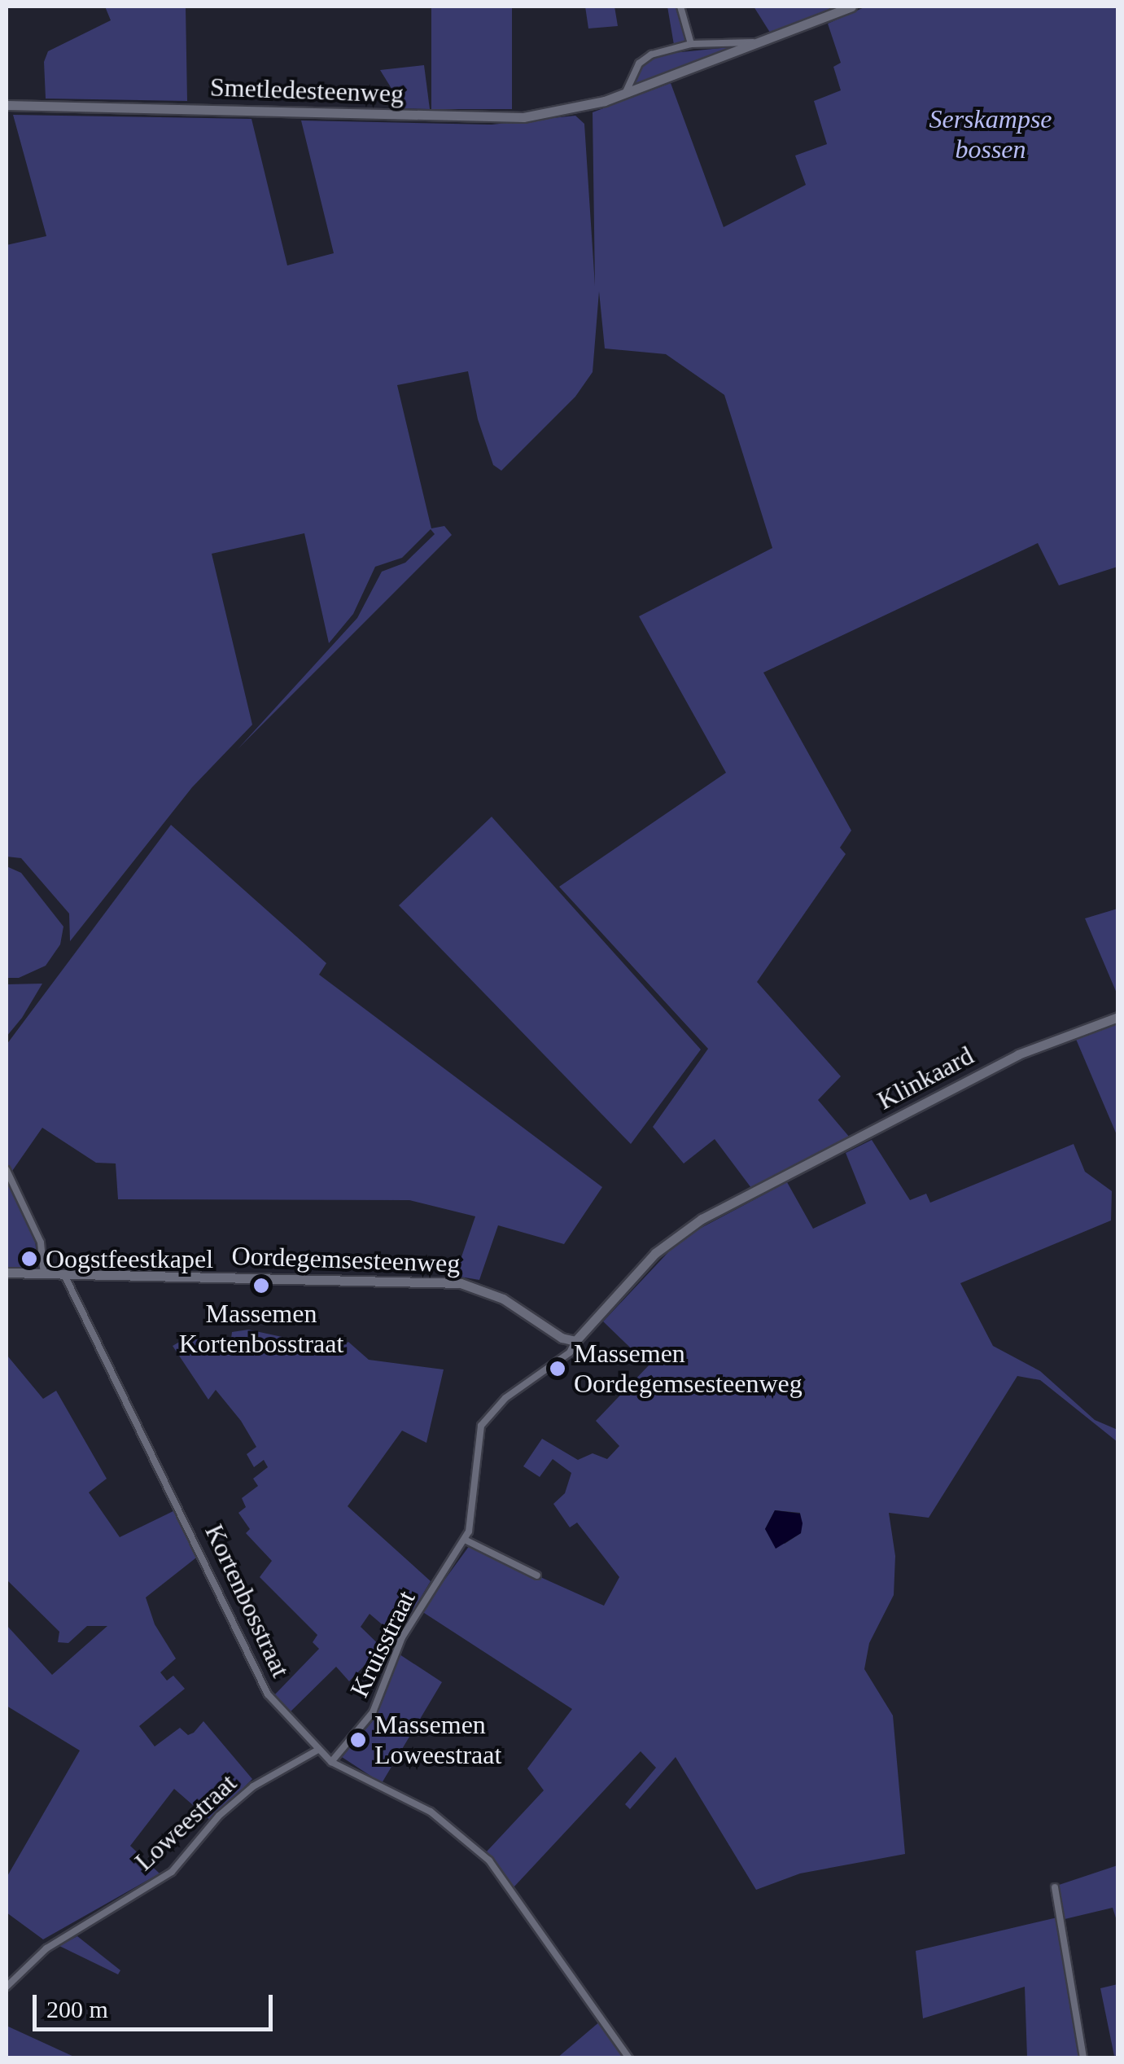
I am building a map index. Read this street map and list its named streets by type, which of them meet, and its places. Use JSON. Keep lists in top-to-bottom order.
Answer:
{
  "streets": {
    "street": [
      "Smetledesteenweg",
      "Klinkaard",
      "Oordegemsesteenweg",
      "Kortenbosstraat",
      "Kruisstraat",
      "Loweestraat"
    ]
  },
  "crossings": [
    ["Klinkaard", "Oordegemsesteenweg"],
    ["Klinkaard", "Kruisstraat"],
    ["Oordegemsesteenweg", "Kortenbosstraat"],
    ["Oordegemsesteenweg", "Kruisstraat"],
    ["Kortenbosstraat", "Kruisstraat"],
    ["Kortenbosstraat", "Loweestraat"]
  ],
  "parks": ["Serskampse bossen"],
  "places": [
    "Oogstfeestkapel",
    "Massemen Kortenbosstraat",
    "Massemen Oordegemsesteenweg",
    "Massemen Loweestraat"
  ],
  "scale_bar": "200 m"
}
